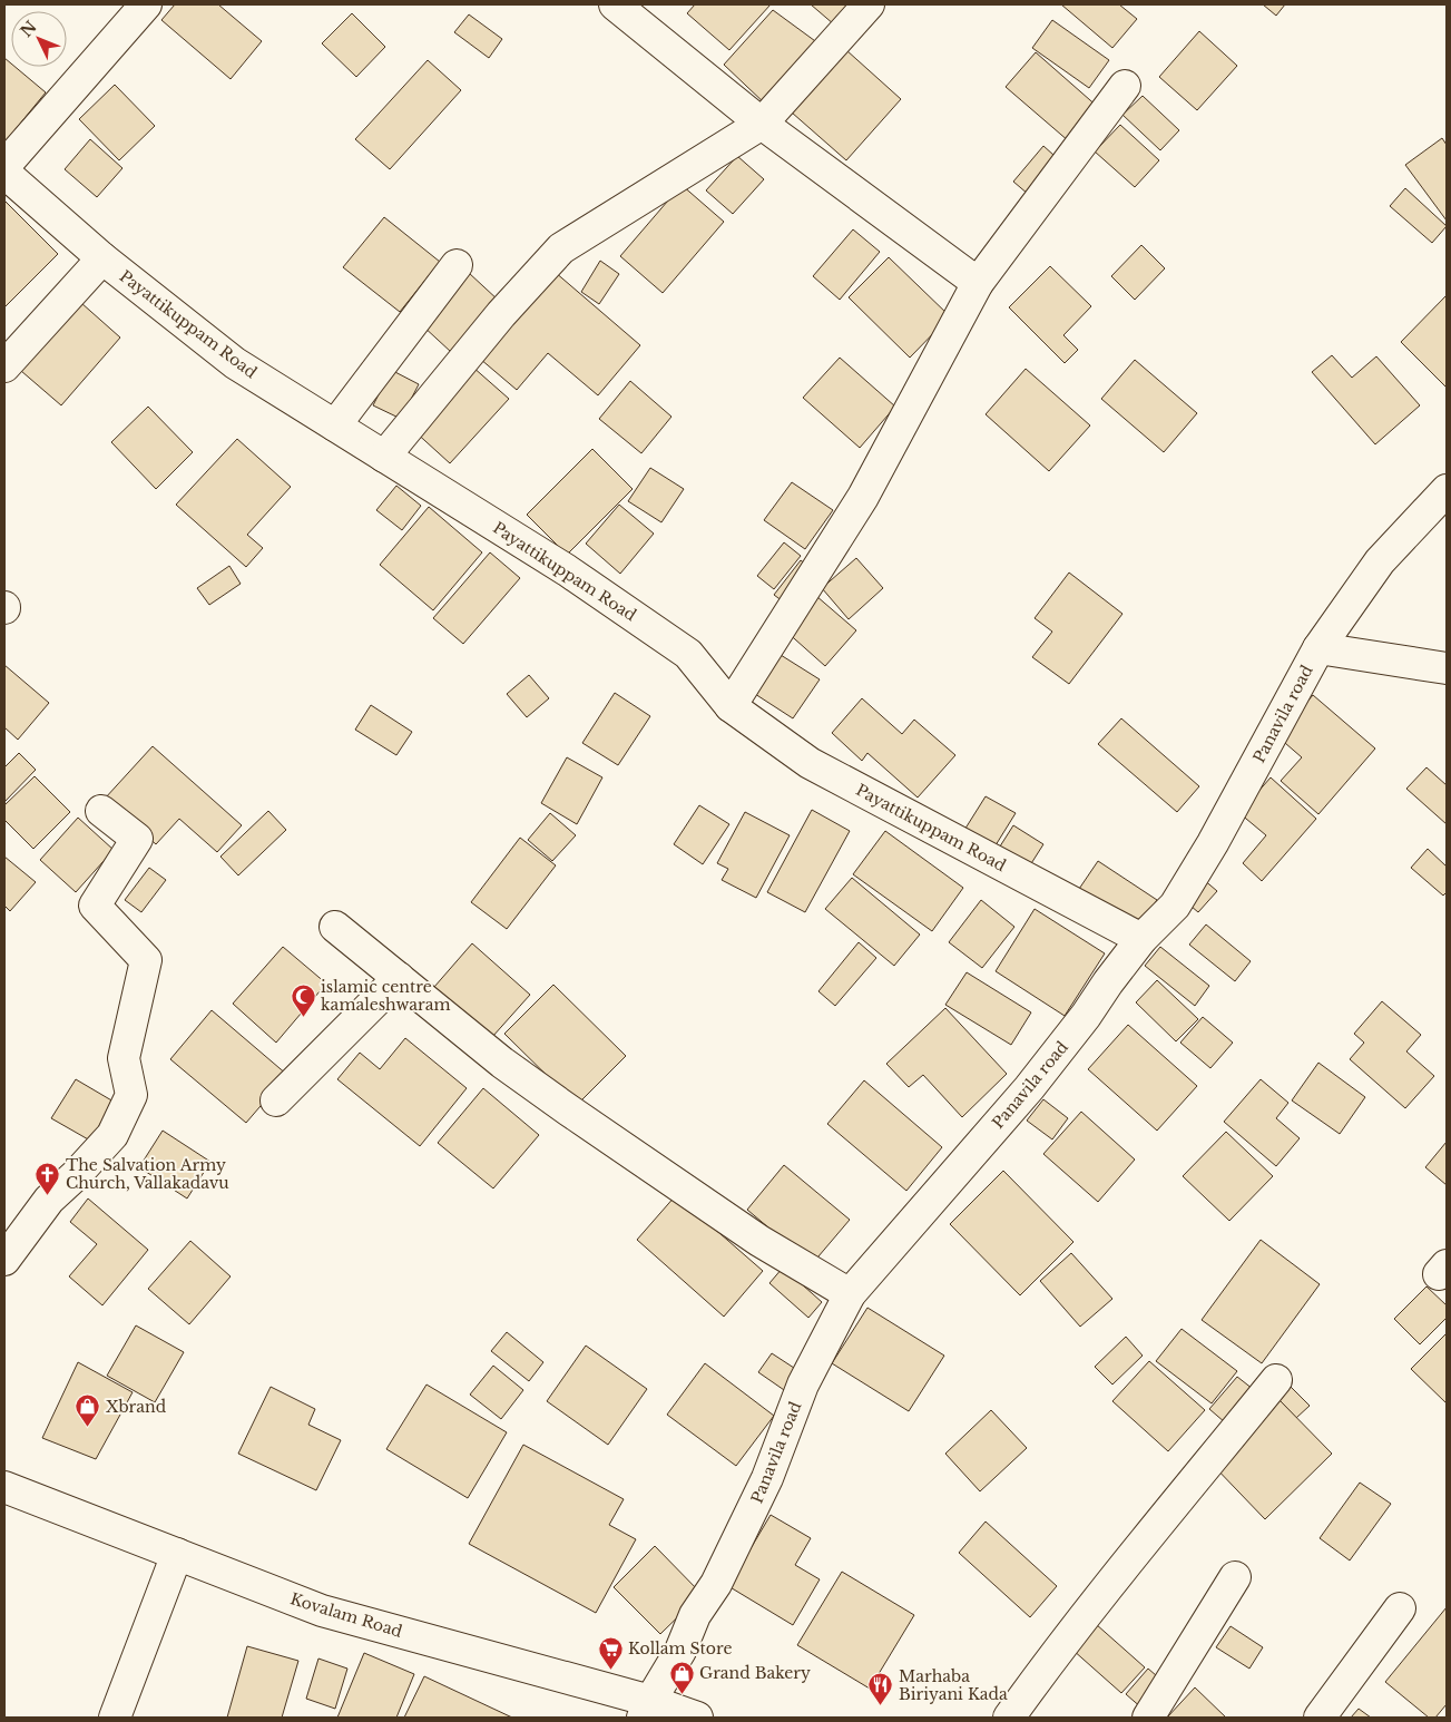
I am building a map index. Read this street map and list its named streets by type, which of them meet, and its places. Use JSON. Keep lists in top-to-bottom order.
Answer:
{
  "streets": {
    "street": ["Payattikuppam Road", "Panavila road", "Kovalam Road"]
  },
  "crossings": [
    ["Payattikuppam Road", "Panavila road"],
    ["Panavila road", "Kovalam Road"]
  ],
  "places": {
    "mosque": ["islamic centre kamaleshwaram"],
    "church": ["The Salvation Army Church, Vallakadavu"],
    "shop": ["Xbrand", "Grand Bakery"],
    "supermarket": ["Kollam Store"],
    "restaurant": ["Marhaba Biriyani Kada"]
  },
  "north": "top left"
}
